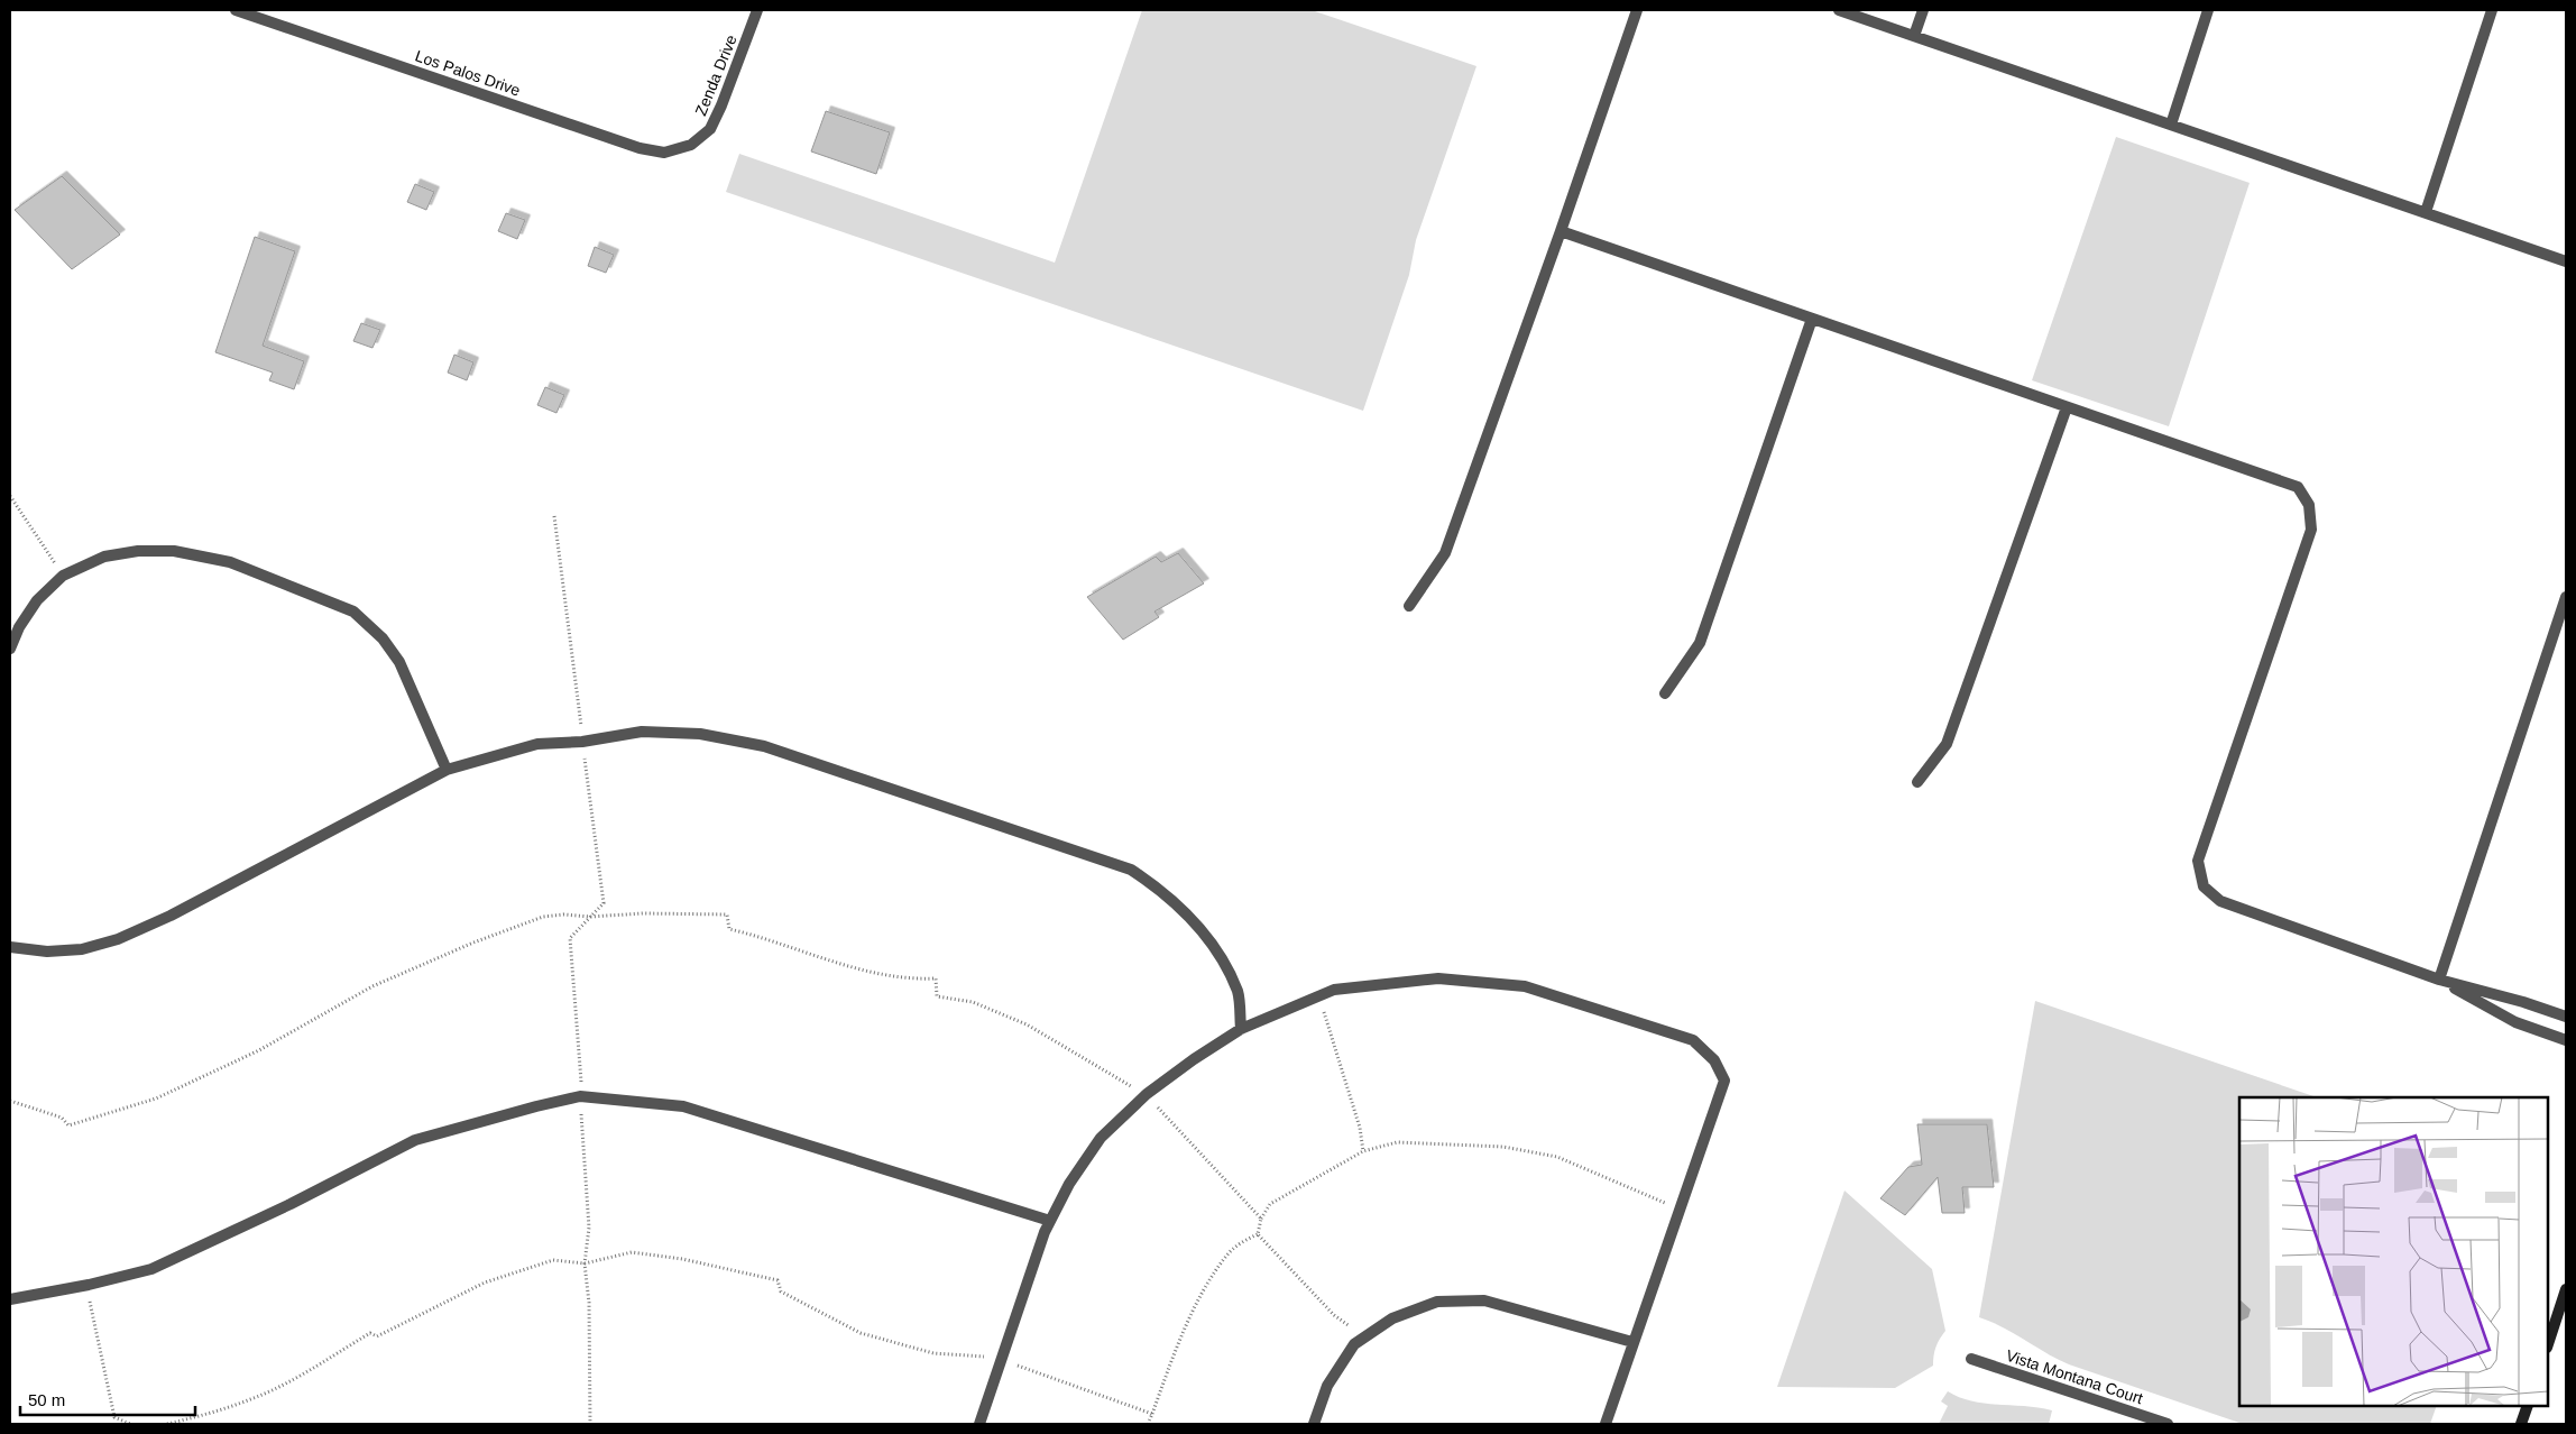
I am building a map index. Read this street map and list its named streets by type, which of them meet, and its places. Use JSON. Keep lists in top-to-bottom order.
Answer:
{
  "streets": {
    "street": ["Los Palos Drive", "Zenda Drive", "Vista Montana Court"]
  },
  "crossings": [
    ["Los Palos Drive", "Zenda Drive"]
  ],
  "scale_bar": "50 m"
}
